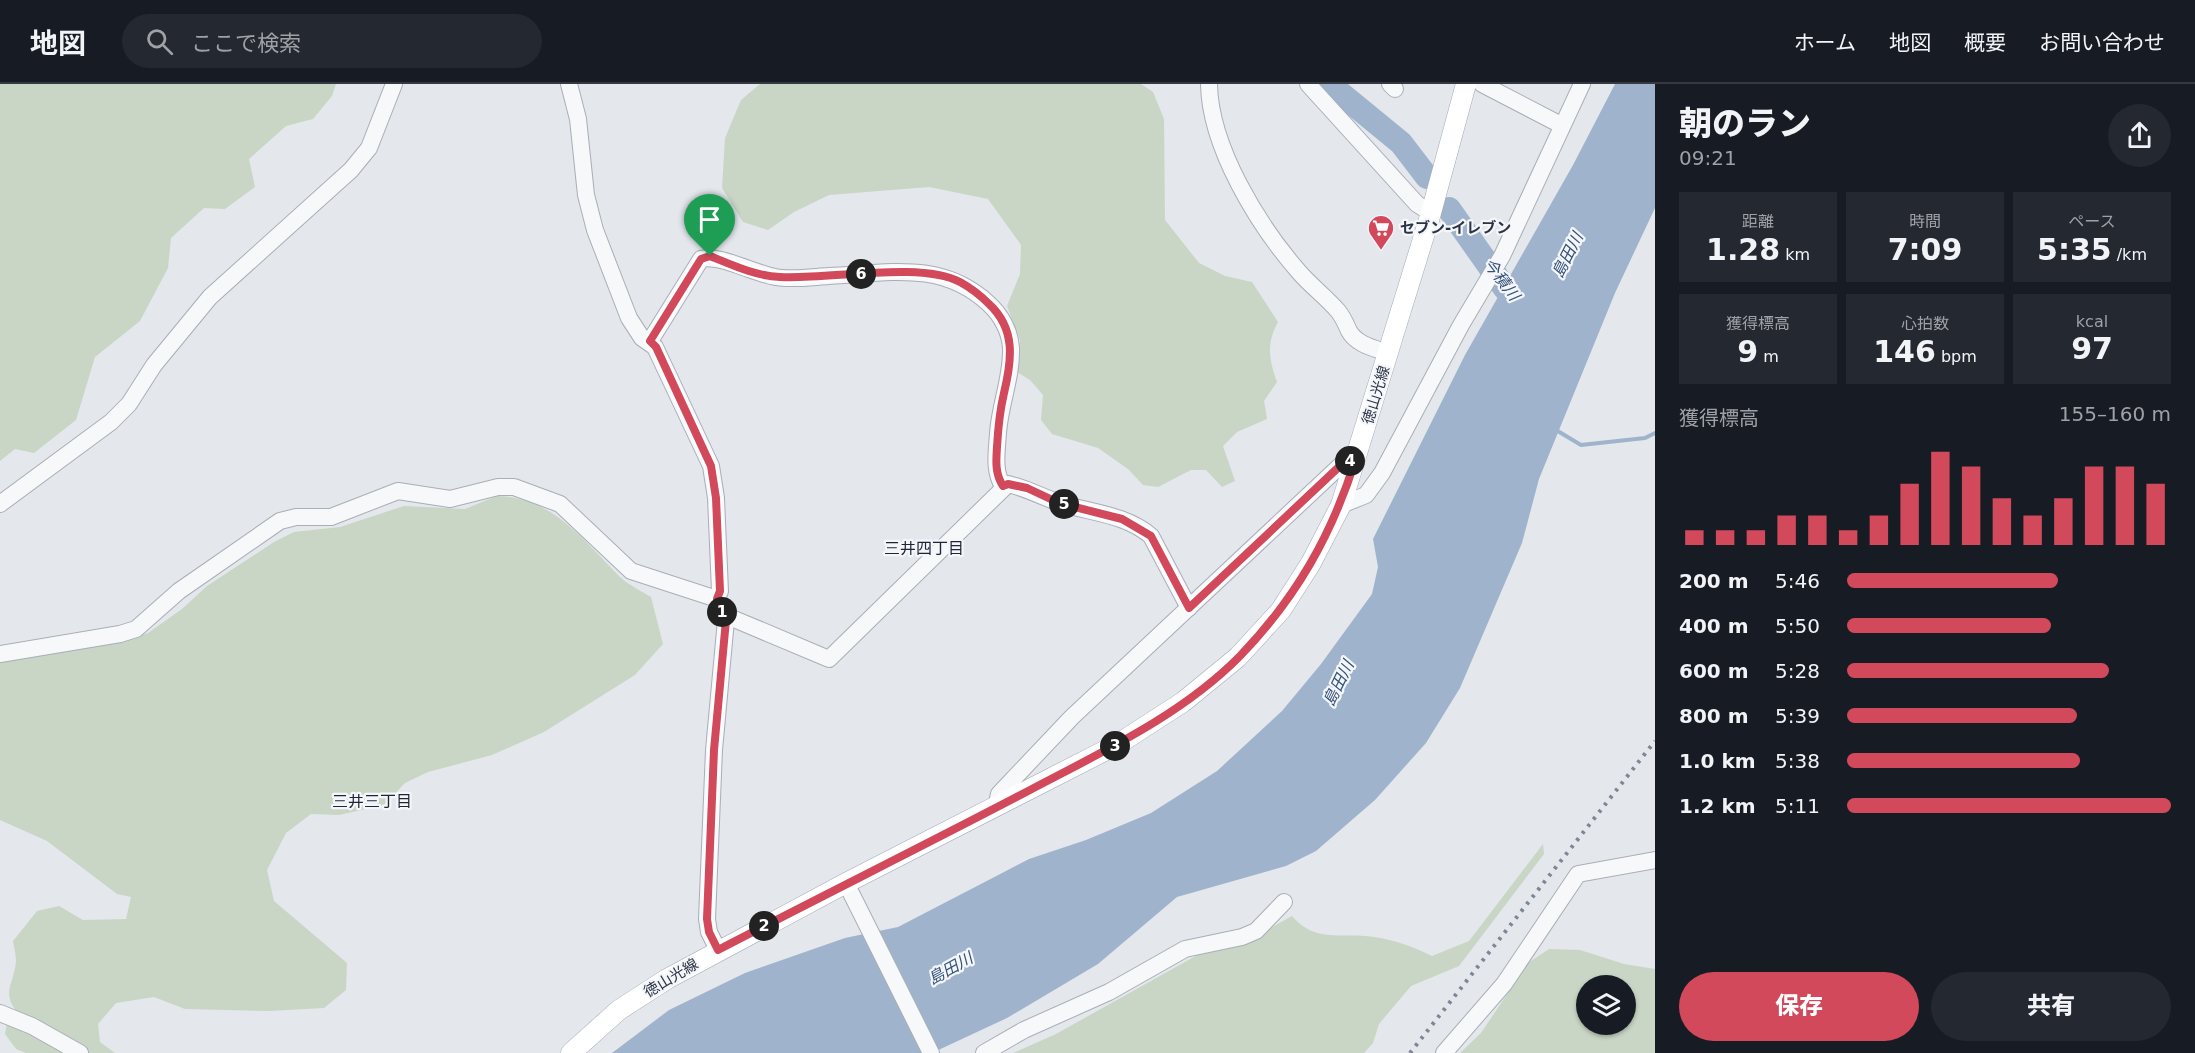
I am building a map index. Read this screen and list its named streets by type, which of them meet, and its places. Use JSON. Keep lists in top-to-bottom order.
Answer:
{
  "streets": {
    "main road": ["徳山光線"]
  },
  "districts": ["三井四丁目", "三井三丁目"],
  "water": ["島田川", "今積川"],
  "places": {
    "supermarket": ["セブン-イレブン"]
  },
  "page": {
    "header": "地図",
    "search": "ここで検索",
    "nav": [
      "ホーム",
      "地図",
      "概要",
      "お問い合わせ"
    ],
    "heading": ["朝のラン", "09:21"],
    "stats": [
      ["距離", "1.28 km"],
      ["時間", "7:09"],
      ["ペース", "5:35 /km"],
      ["獲得標高", "9 m"],
      ["心拍数", "146 bpm"],
      ["kcal", "97"]
    ],
    "pins": [
      "6",
      "4",
      "5",
      "1",
      "3",
      "2"
    ],
    "chart": ["獲得標高", "155–160 m"],
    "list": [
      {
        "name": "200 m",
        "note": "5:46"
      },
      {
        "name": "400 m",
        "note": "5:50"
      },
      {
        "name": "600 m",
        "note": "5:28"
      },
      {
        "name": "800 m",
        "note": "5:39"
      },
      {
        "name": "1.0 km",
        "note": "5:38"
      },
      {
        "name": "1.2 km",
        "note": "5:11"
      }
    ],
    "buttons": ["保存", "共有"]
  }
}
